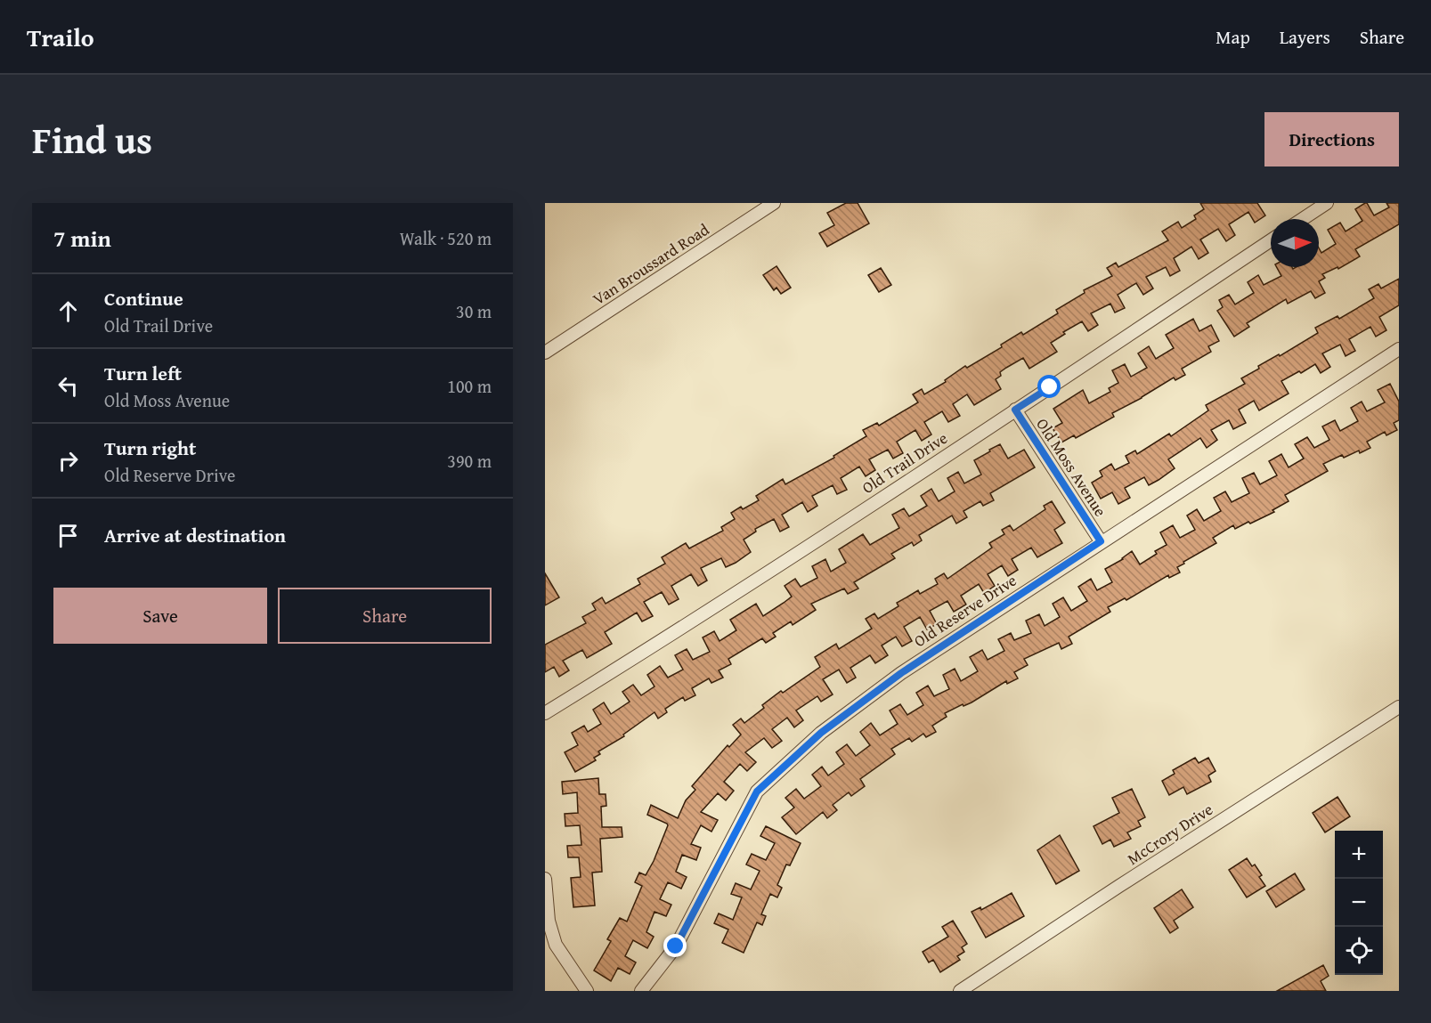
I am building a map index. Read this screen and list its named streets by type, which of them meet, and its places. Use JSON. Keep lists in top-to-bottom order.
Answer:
{
  "streets": {
    "street": [
      "Van Broussard Road",
      "Old Trail Drive",
      "Old Moss Avenue",
      "Old Reserve Drive",
      "McCrory Drive"
    ]
  },
  "crossings": [
    ["Old Trail Drive", "Old Moss Avenue"],
    ["Old Moss Avenue", "Old Reserve Drive"]
  ],
  "north": "right",
  "page": {
    "header": "Trailo",
    "nav": ["Map", "Layers", "Share"],
    "title": "Find us",
    "buttons": [
      "Directions",
      ["Save", "Share"]
    ],
    "heading": ["7 min", "Walk · 520 m"],
    "list": [
      ["Continue", "Old Trail Drive", "30 m"],
      ["Turn left", "Old Moss Avenue", "100 m"],
      ["Turn right", "Old Reserve Drive", "390 m"],
      "Arrive at destination"
    ],
    "map_buttons": ["+", "−"]
  }
}
